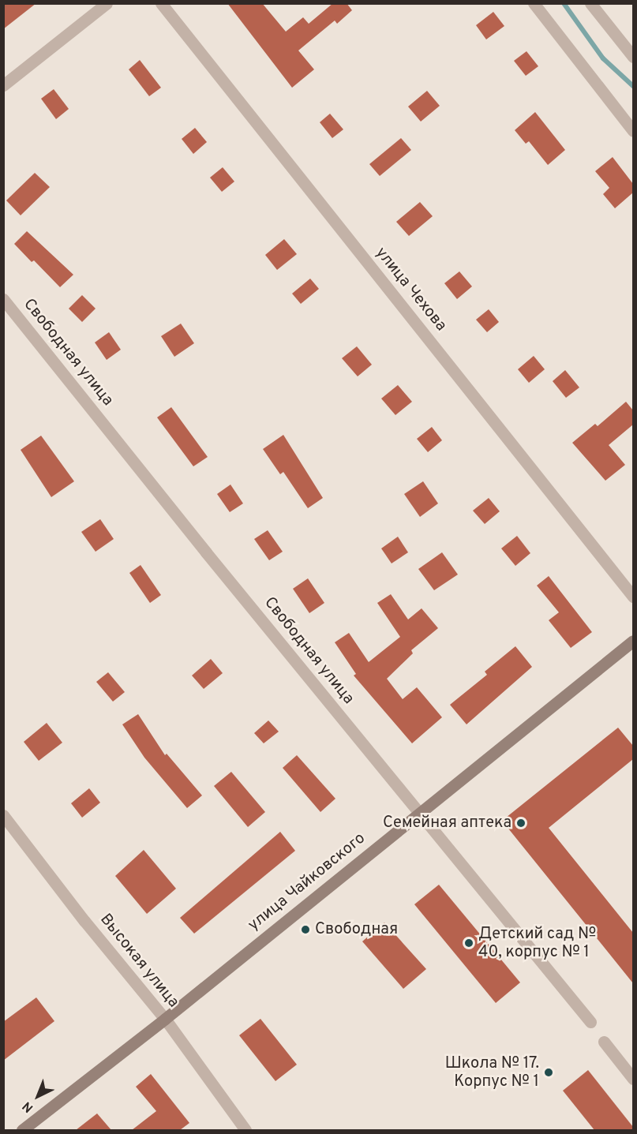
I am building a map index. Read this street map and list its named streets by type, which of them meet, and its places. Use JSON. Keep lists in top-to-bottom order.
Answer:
{
  "streets": {
    "main road": ["улица Чайковского"],
    "street": ["улица Чехова", "Свободная улица", "Высокая улица"]
  },
  "crossings": [
    ["Свободная улица", "улица Чайковского"],
    ["улица Чайковского", "Высокая улица"]
  ],
  "places": [
    "Семейная аптека",
    "Свободная",
    "Детский сад № 40, корпус № 1",
    "Школа № 17. Корпус № 1"
  ],
  "north": "bottom left"
}
